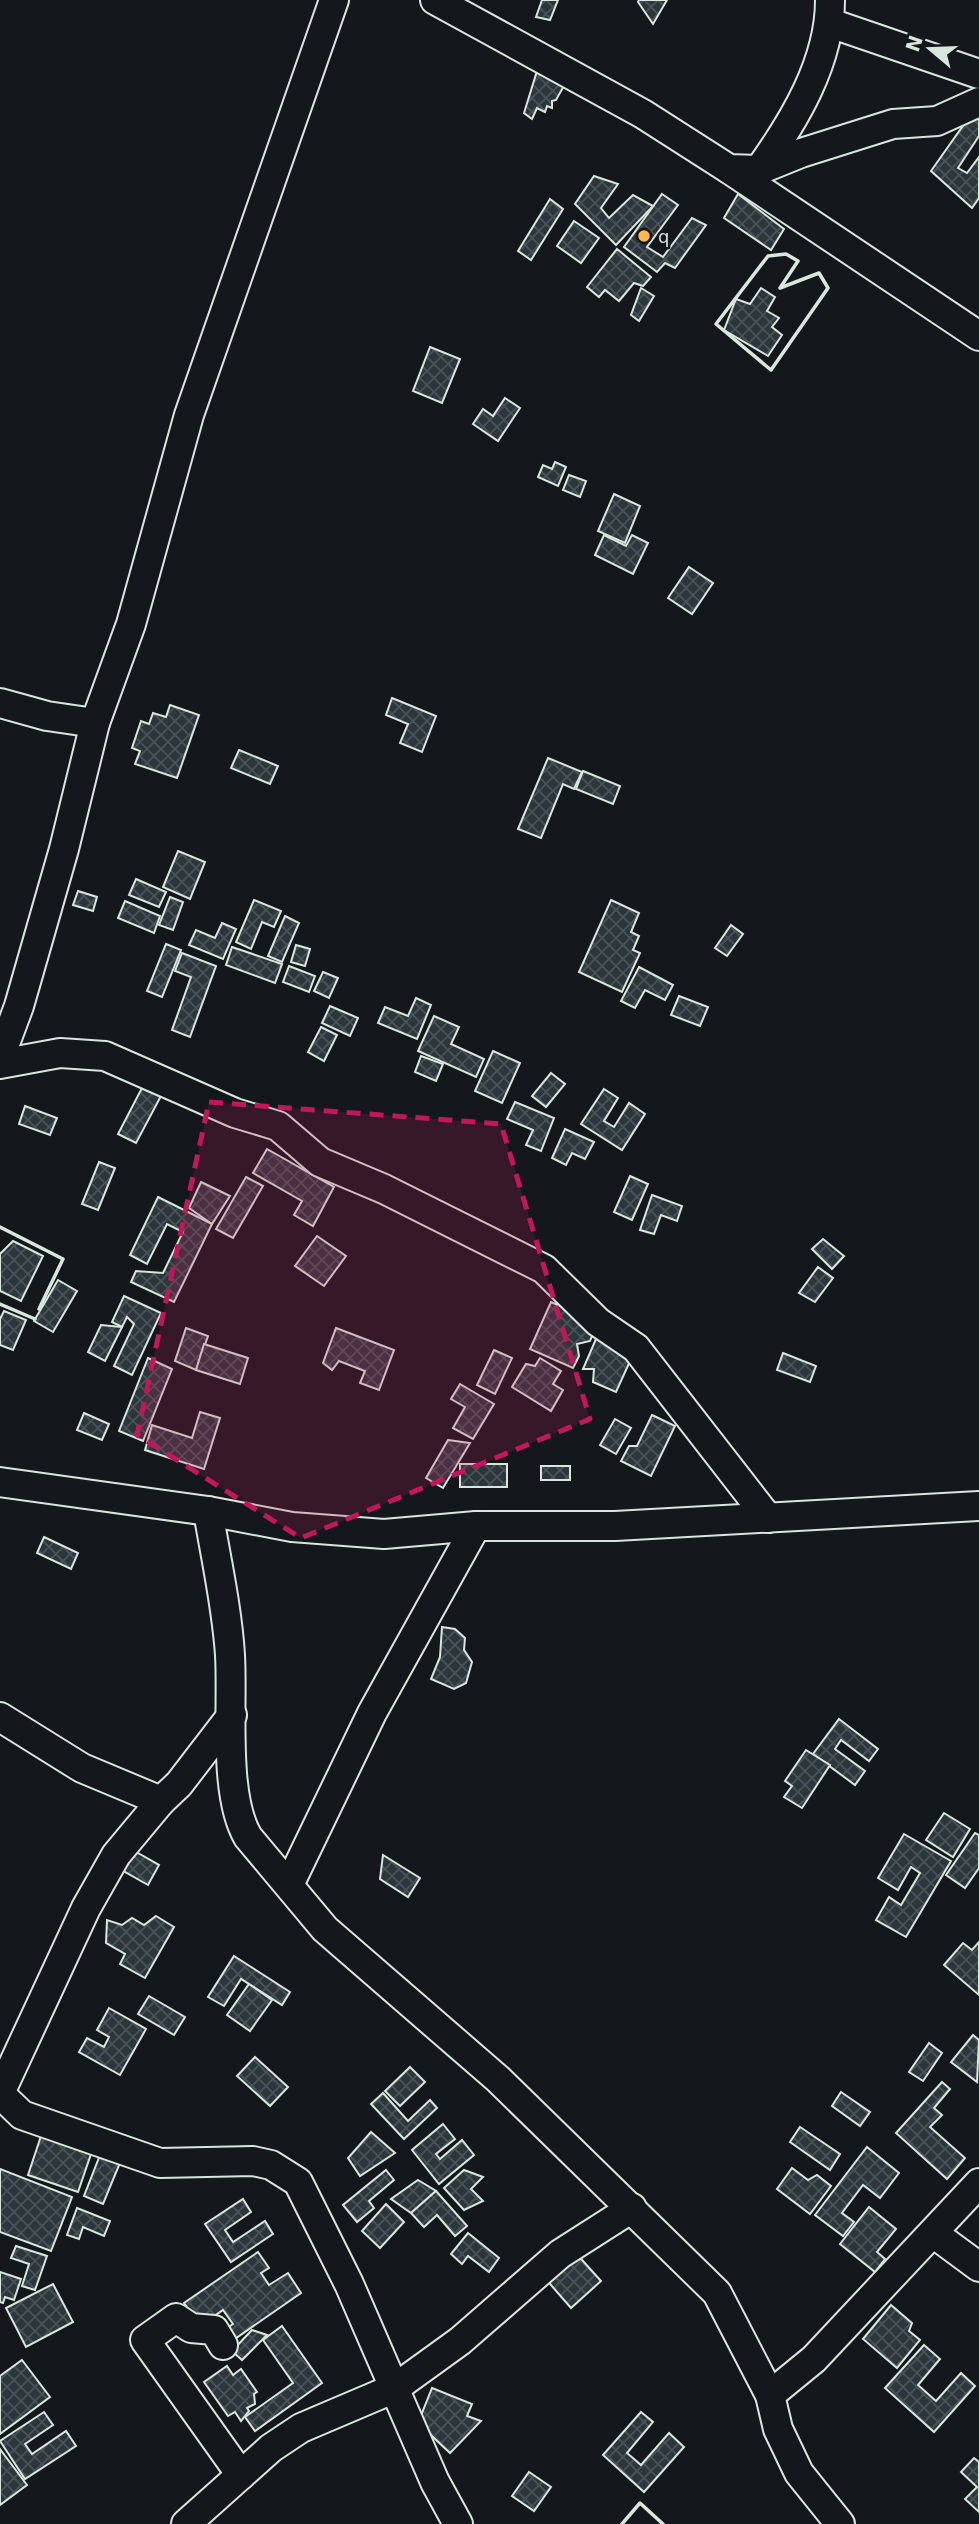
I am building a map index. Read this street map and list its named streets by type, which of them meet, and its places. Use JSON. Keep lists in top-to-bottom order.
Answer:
{
  "places": ["q"],
  "north": "left"
}
